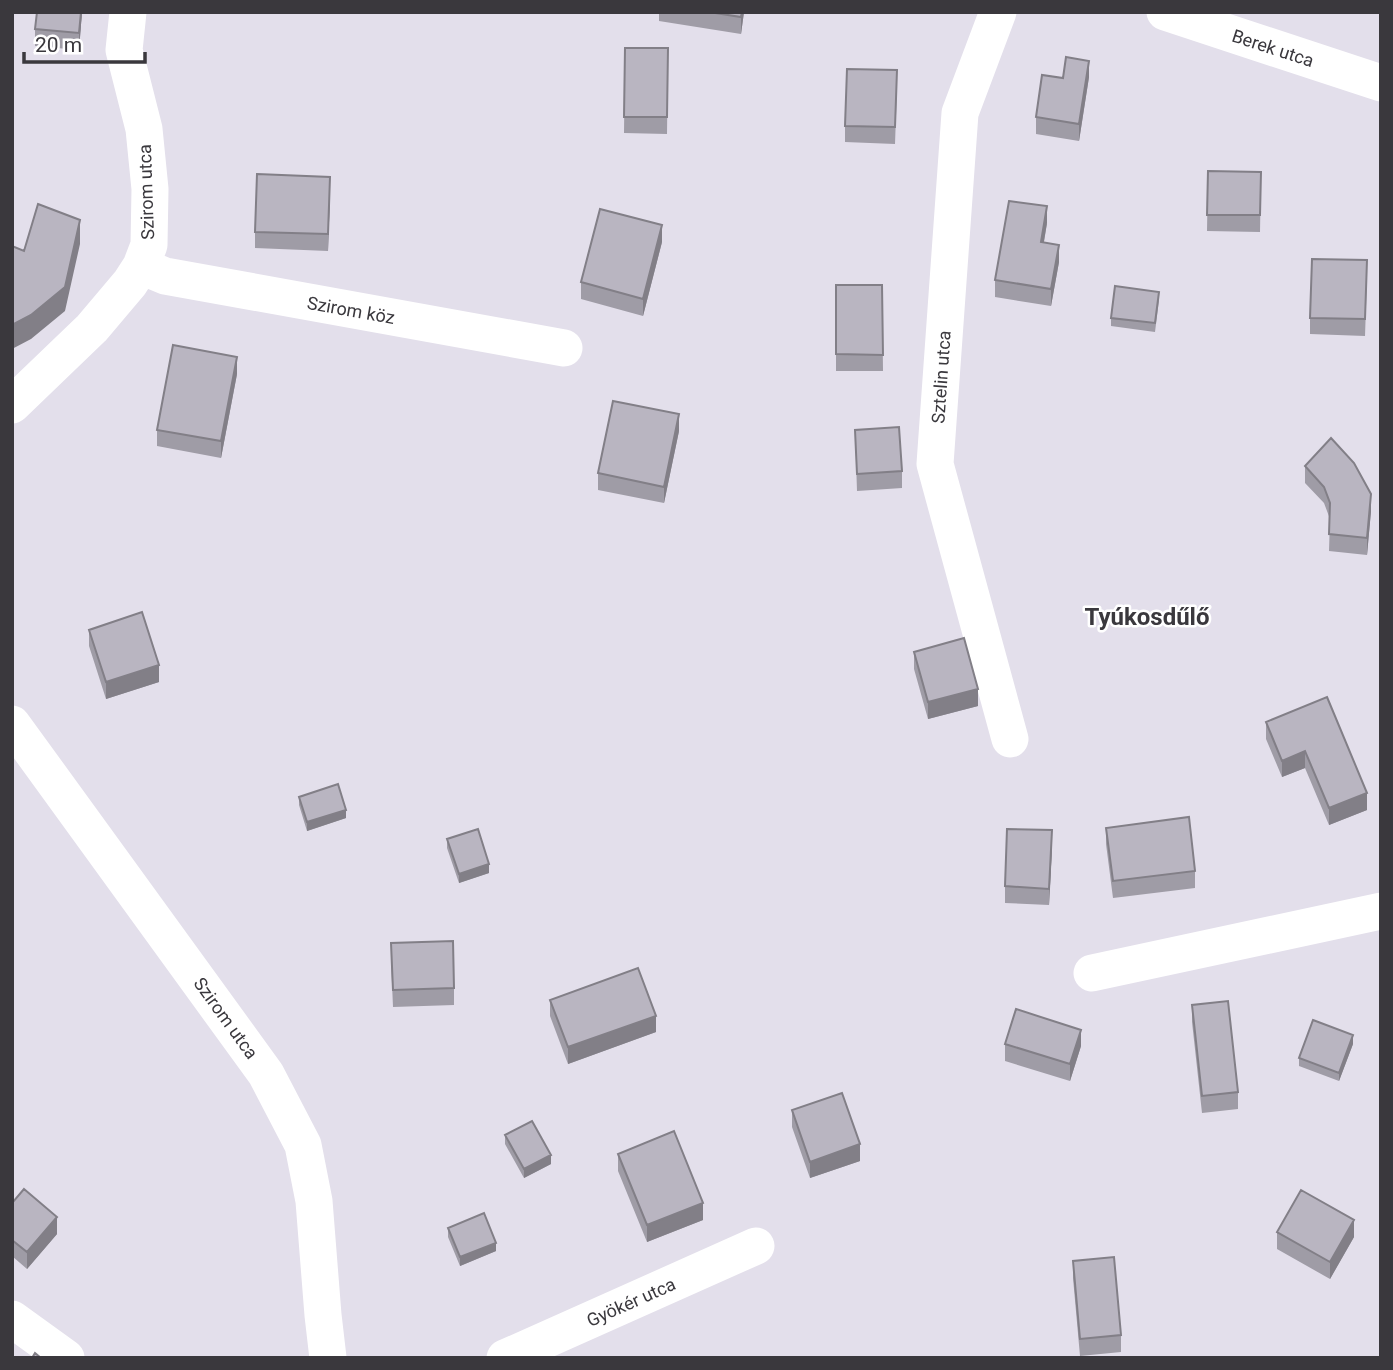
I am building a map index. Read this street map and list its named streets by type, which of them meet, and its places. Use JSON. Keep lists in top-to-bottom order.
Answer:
{
  "streets": {
    "street": [
      "Berek utca",
      "Szirom utca",
      "Szirom köz",
      "Sztelin utca",
      "Gyökér utca"
    ]
  },
  "crossings": [
    ["Szirom utca", "Szirom köz"]
  ],
  "districts": ["Tyúkosdűlő"],
  "scale_bar": "20 m"
}
